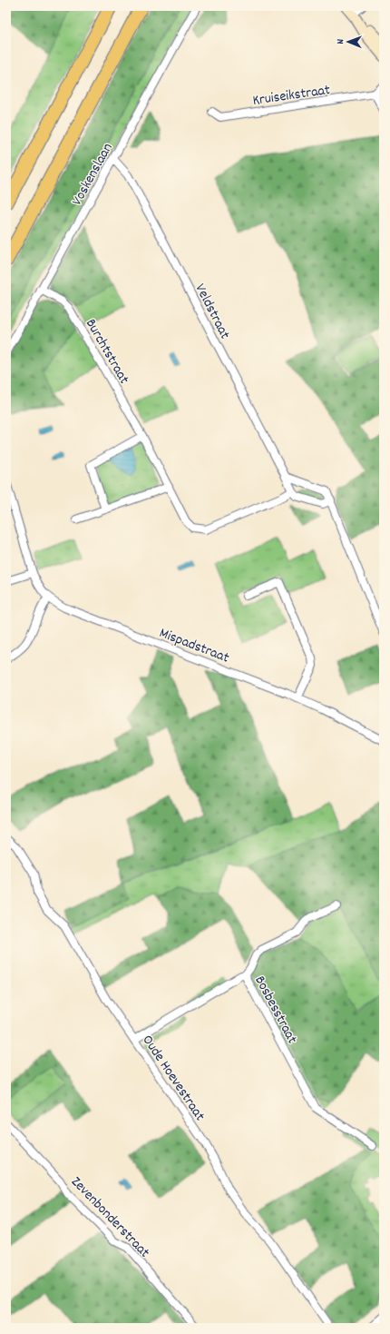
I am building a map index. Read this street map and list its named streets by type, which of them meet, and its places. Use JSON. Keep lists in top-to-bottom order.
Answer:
{
  "streets": {
    "street": [
      "Kruiseikstraat",
      "Voskenslaan",
      "Veldstraat",
      "Burchtstraat",
      "Mispadstraat",
      "Bosbesstraat",
      "Oude Hoevestraat",
      "Zevenbonderstraat"
    ]
  },
  "crossings": [
    ["Voskenslaan", "Veldstraat"],
    ["Voskenslaan", "Burchtstraat"],
    ["Veldstraat", "Burchtstraat"],
    ["Bosbesstraat", "Oude Hoevestraat"]
  ],
  "north": "left"
}
